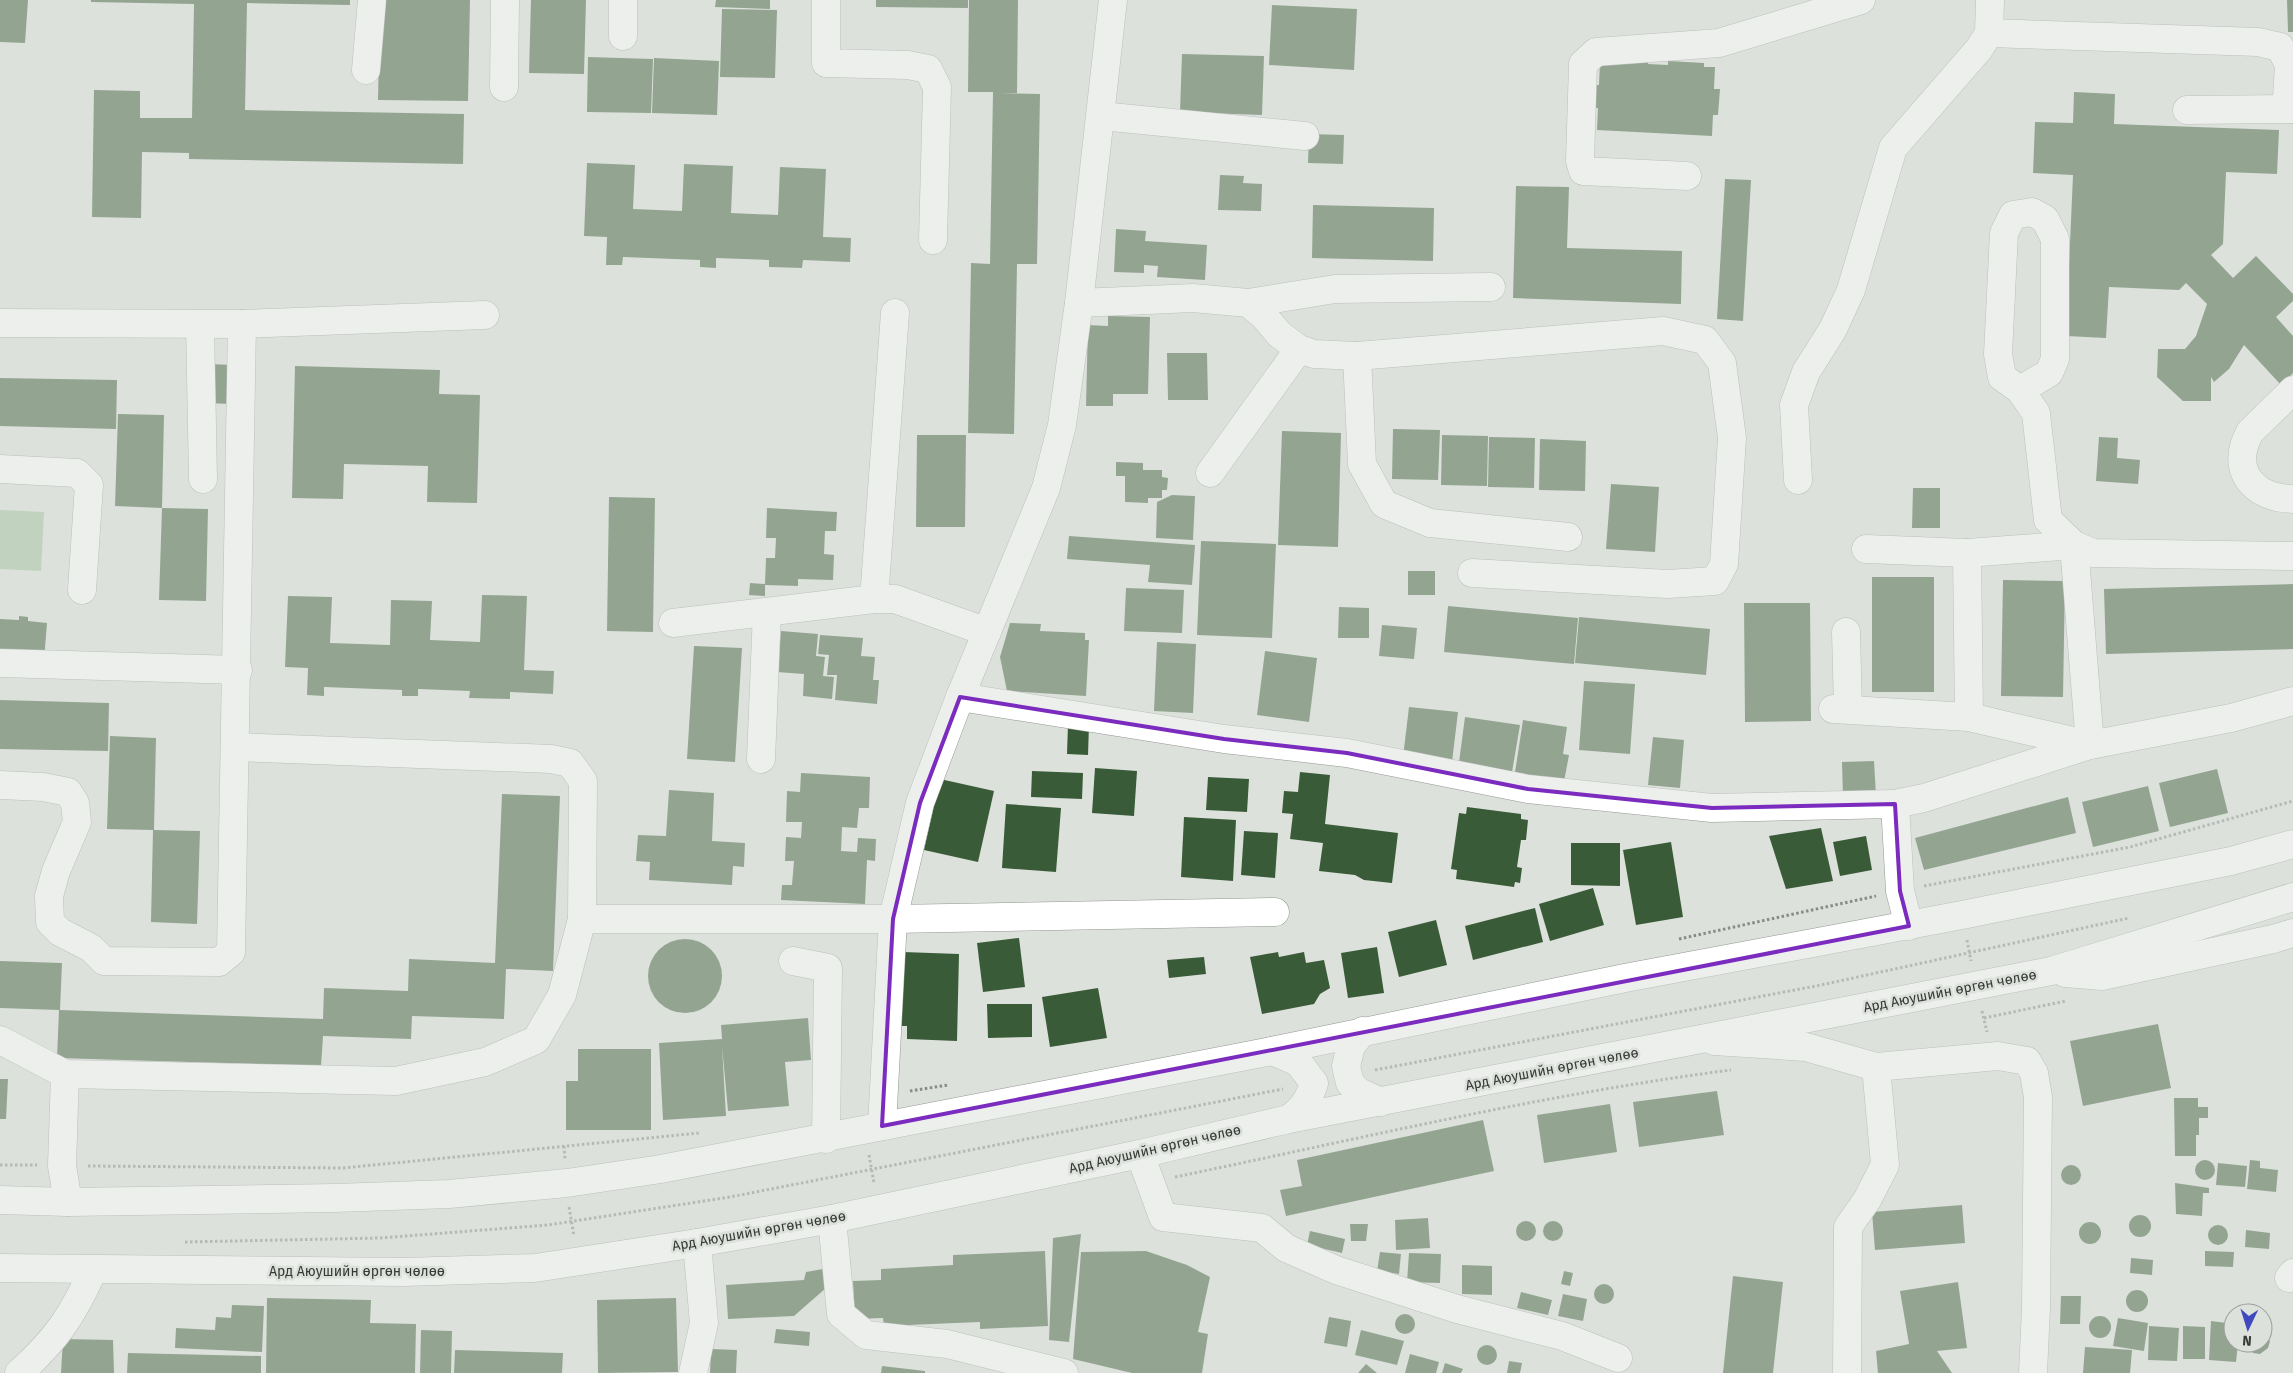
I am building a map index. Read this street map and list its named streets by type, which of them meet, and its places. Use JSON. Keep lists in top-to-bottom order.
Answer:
{
  "streets": {
    "main road": ["Ард Аюушийн өргөн чөлөө"]
  },
  "north": "bottom"
}
